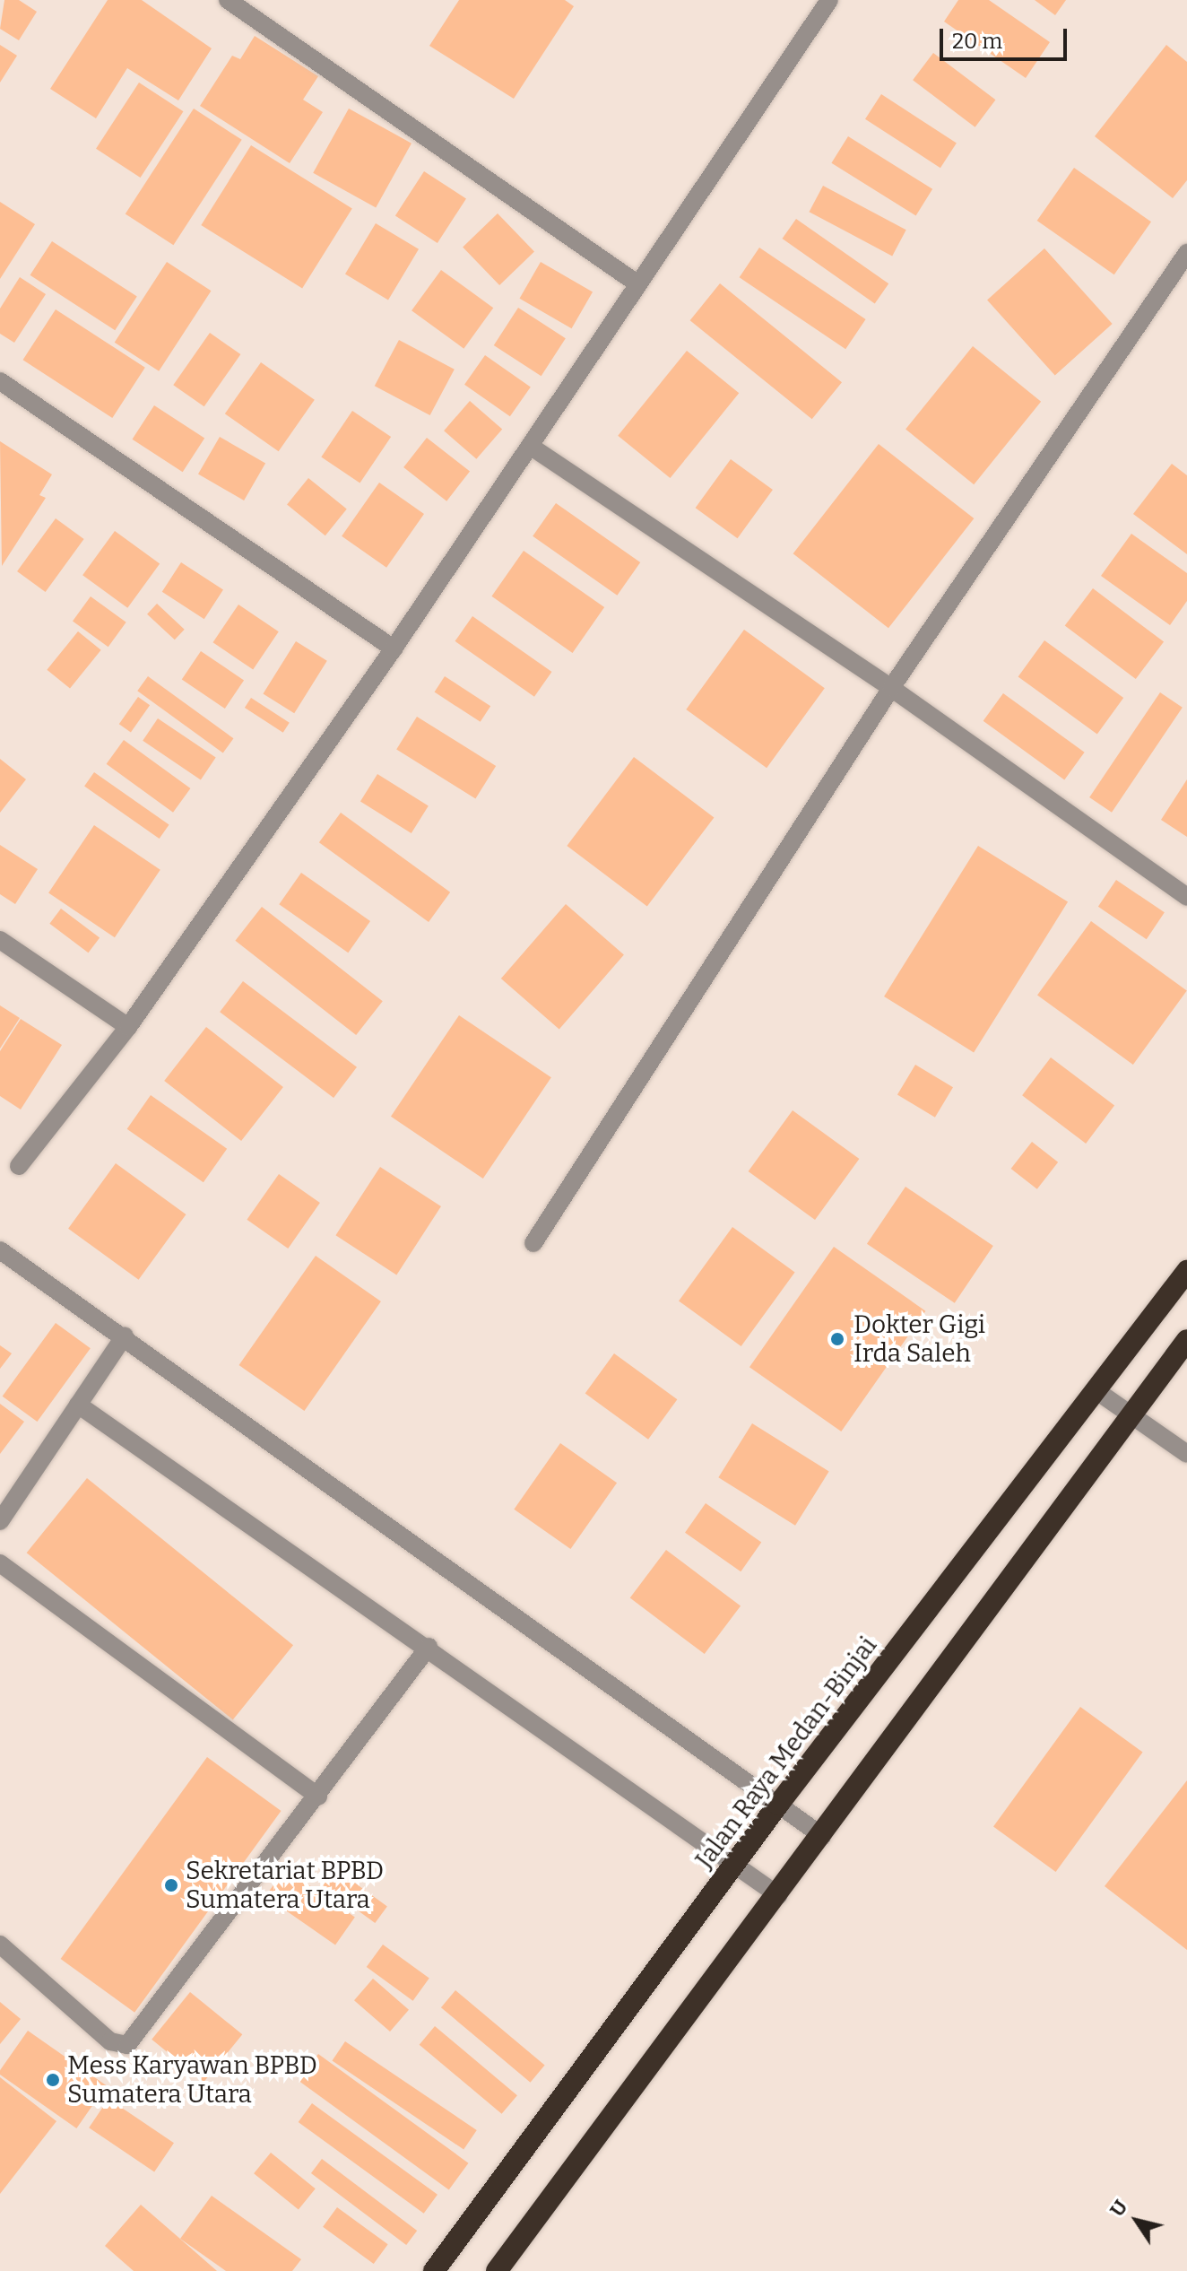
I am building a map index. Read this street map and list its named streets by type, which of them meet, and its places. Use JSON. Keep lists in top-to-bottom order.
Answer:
{
  "streets": {
    "highway": ["Jalan Raya Medan-Binjai"]
  },
  "places": ["Dokter Gigi Irda Saleh", "Sekretariat BPBD Sumatera Utara", "Mess Karyawan BPBD Sumatera Utara"],
  "scale_bar": "20 m",
  "north": "top left"
}
